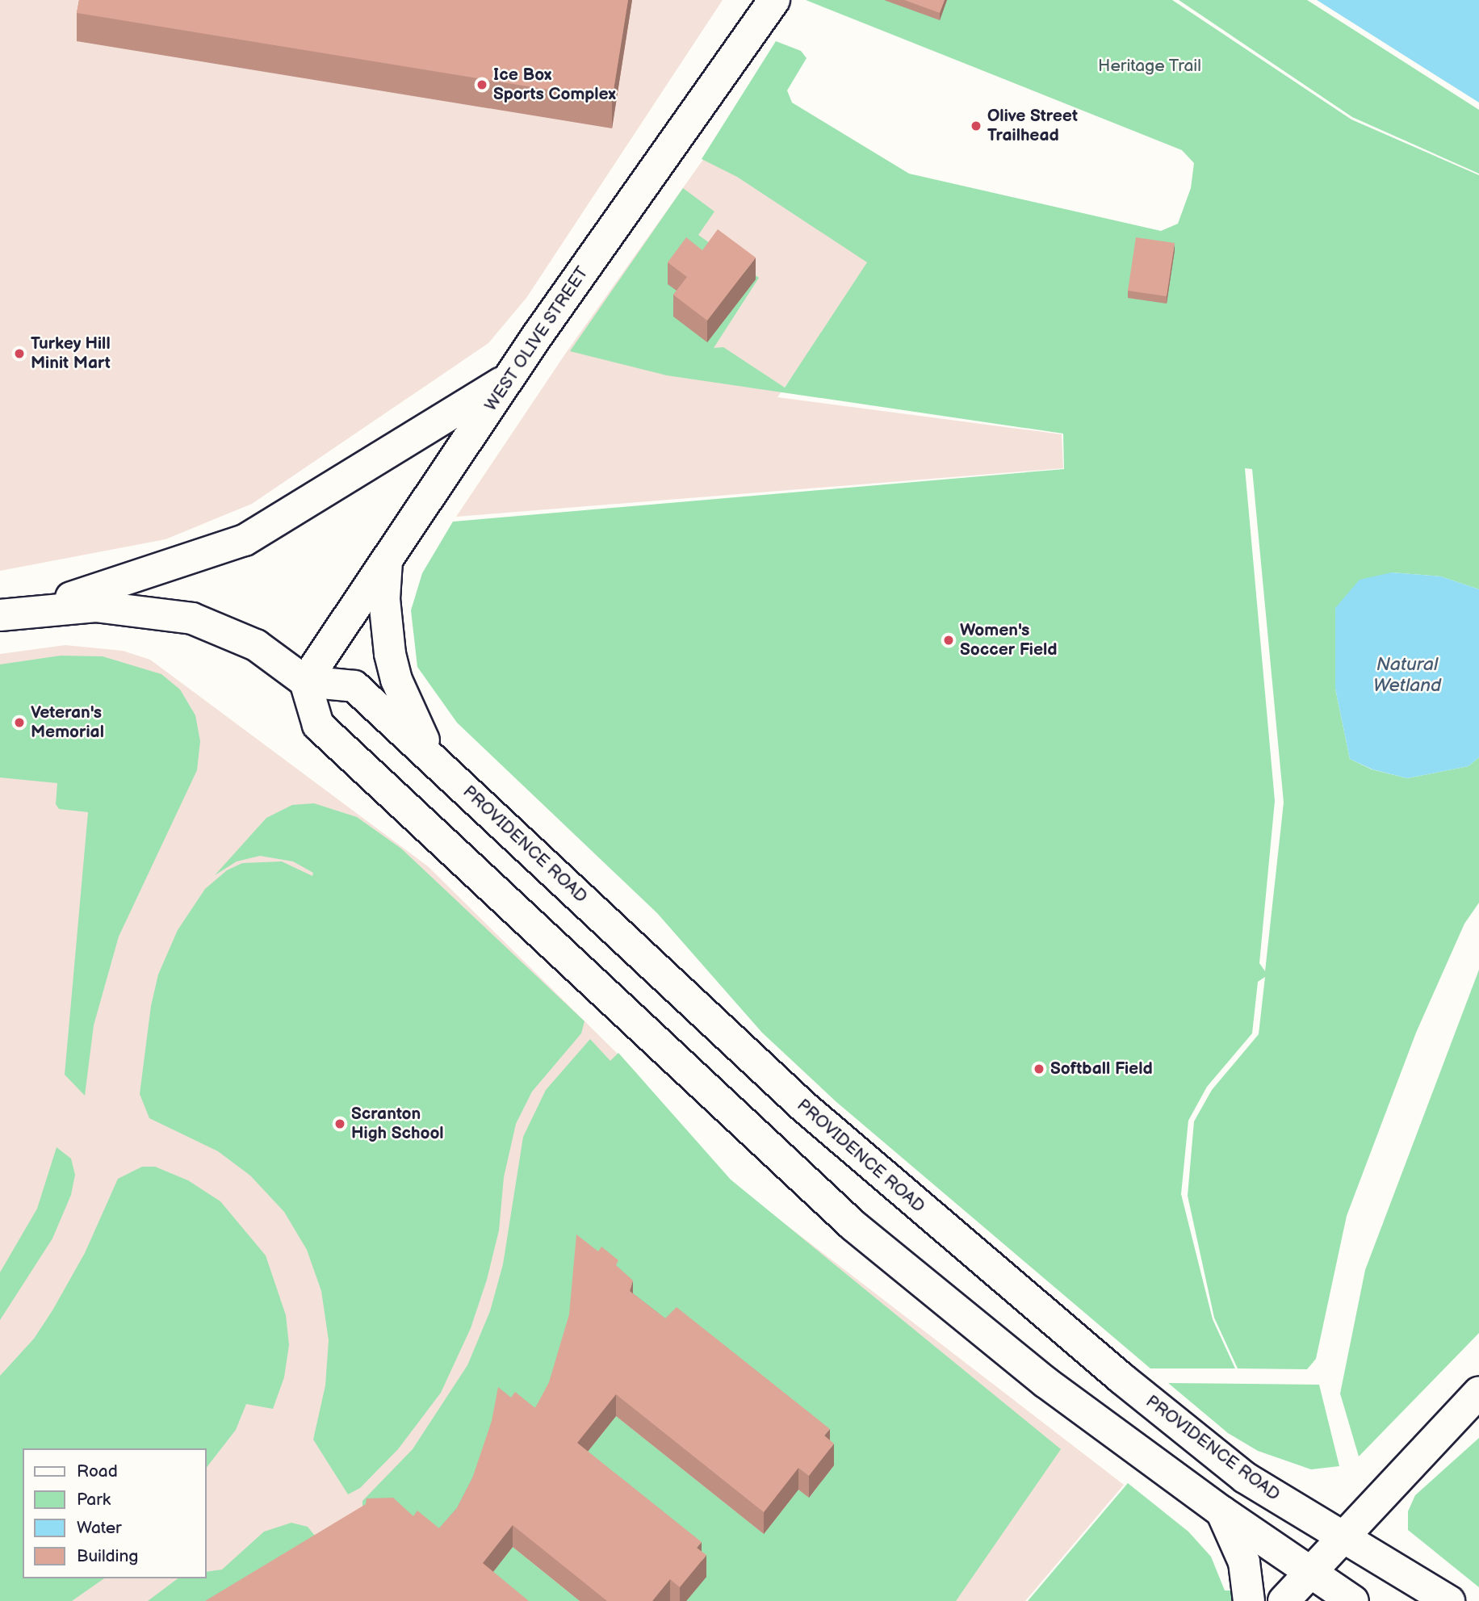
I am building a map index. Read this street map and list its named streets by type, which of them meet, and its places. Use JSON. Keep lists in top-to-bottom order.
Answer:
{
  "streets": {
    "main road": ["WEST OLIVE STREET", "PROVIDENCE ROAD"]
  },
  "crossings": [
    ["WEST OLIVE STREET", "PROVIDENCE ROAD"]
  ],
  "water": ["Natural Wetland"],
  "parks": ["Heritage Trail"],
  "places": [
    "Ice Box Sports Complex",
    "Olive Street Trailhead",
    "Turkey Hill Minit Mart",
    "Women's Soccer Field",
    "Veteran's Memorial",
    "Softball Field",
    "Scranton High School"
  ],
  "legend": [
    "Road",
    "Park",
    "Water",
    "Building"
  ]
}
